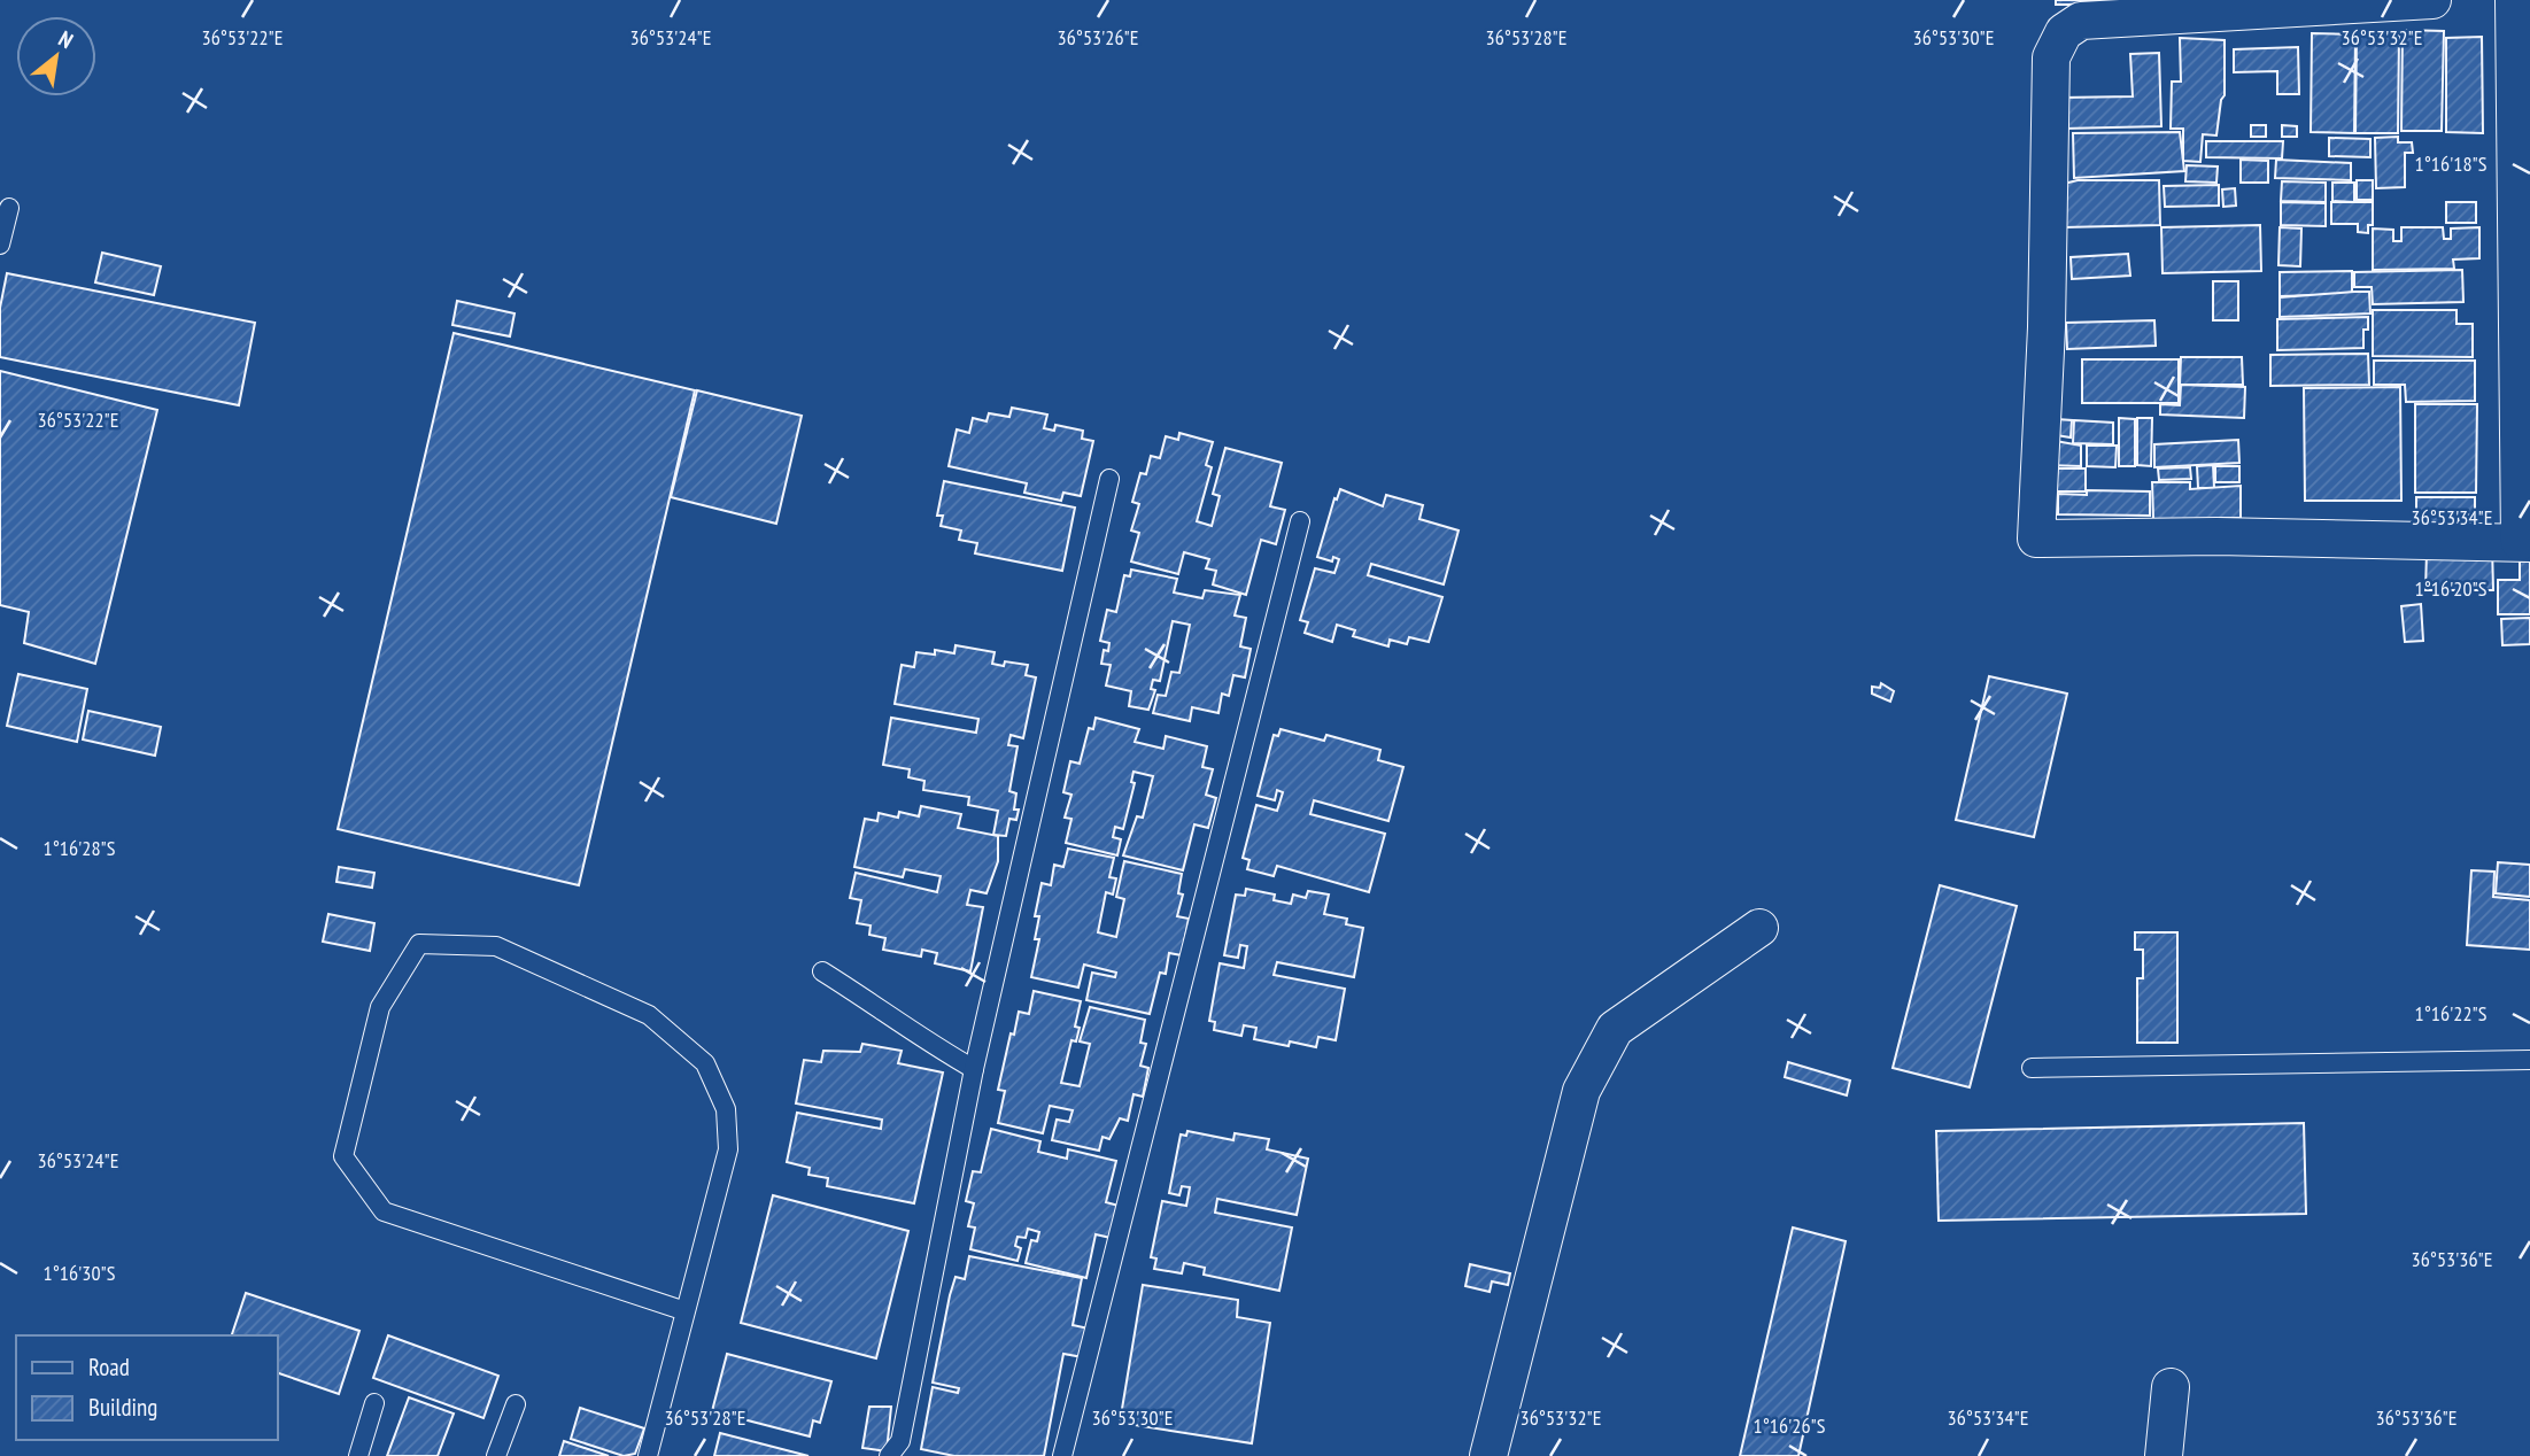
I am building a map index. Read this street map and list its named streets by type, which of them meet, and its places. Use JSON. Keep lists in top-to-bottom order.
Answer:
{
  "legend": ["Road", "Building"],
  "north": "top right",
  "coordinates": [
    "36°53'22\"E",
    "36°53'24\"E",
    "36°53'30\"E",
    "36°53'32\"E",
    "36°53'26\"E",
    "36°53'28\"E",
    "1°16'18\"S",
    "36°53'34\"E",
    "1°16'20\"S",
    "1°16'28\"S",
    "1°16'22\"S",
    "36°53'36\"E",
    "1°16'30\"S",
    "1°16'26\"S"
  ]
}
